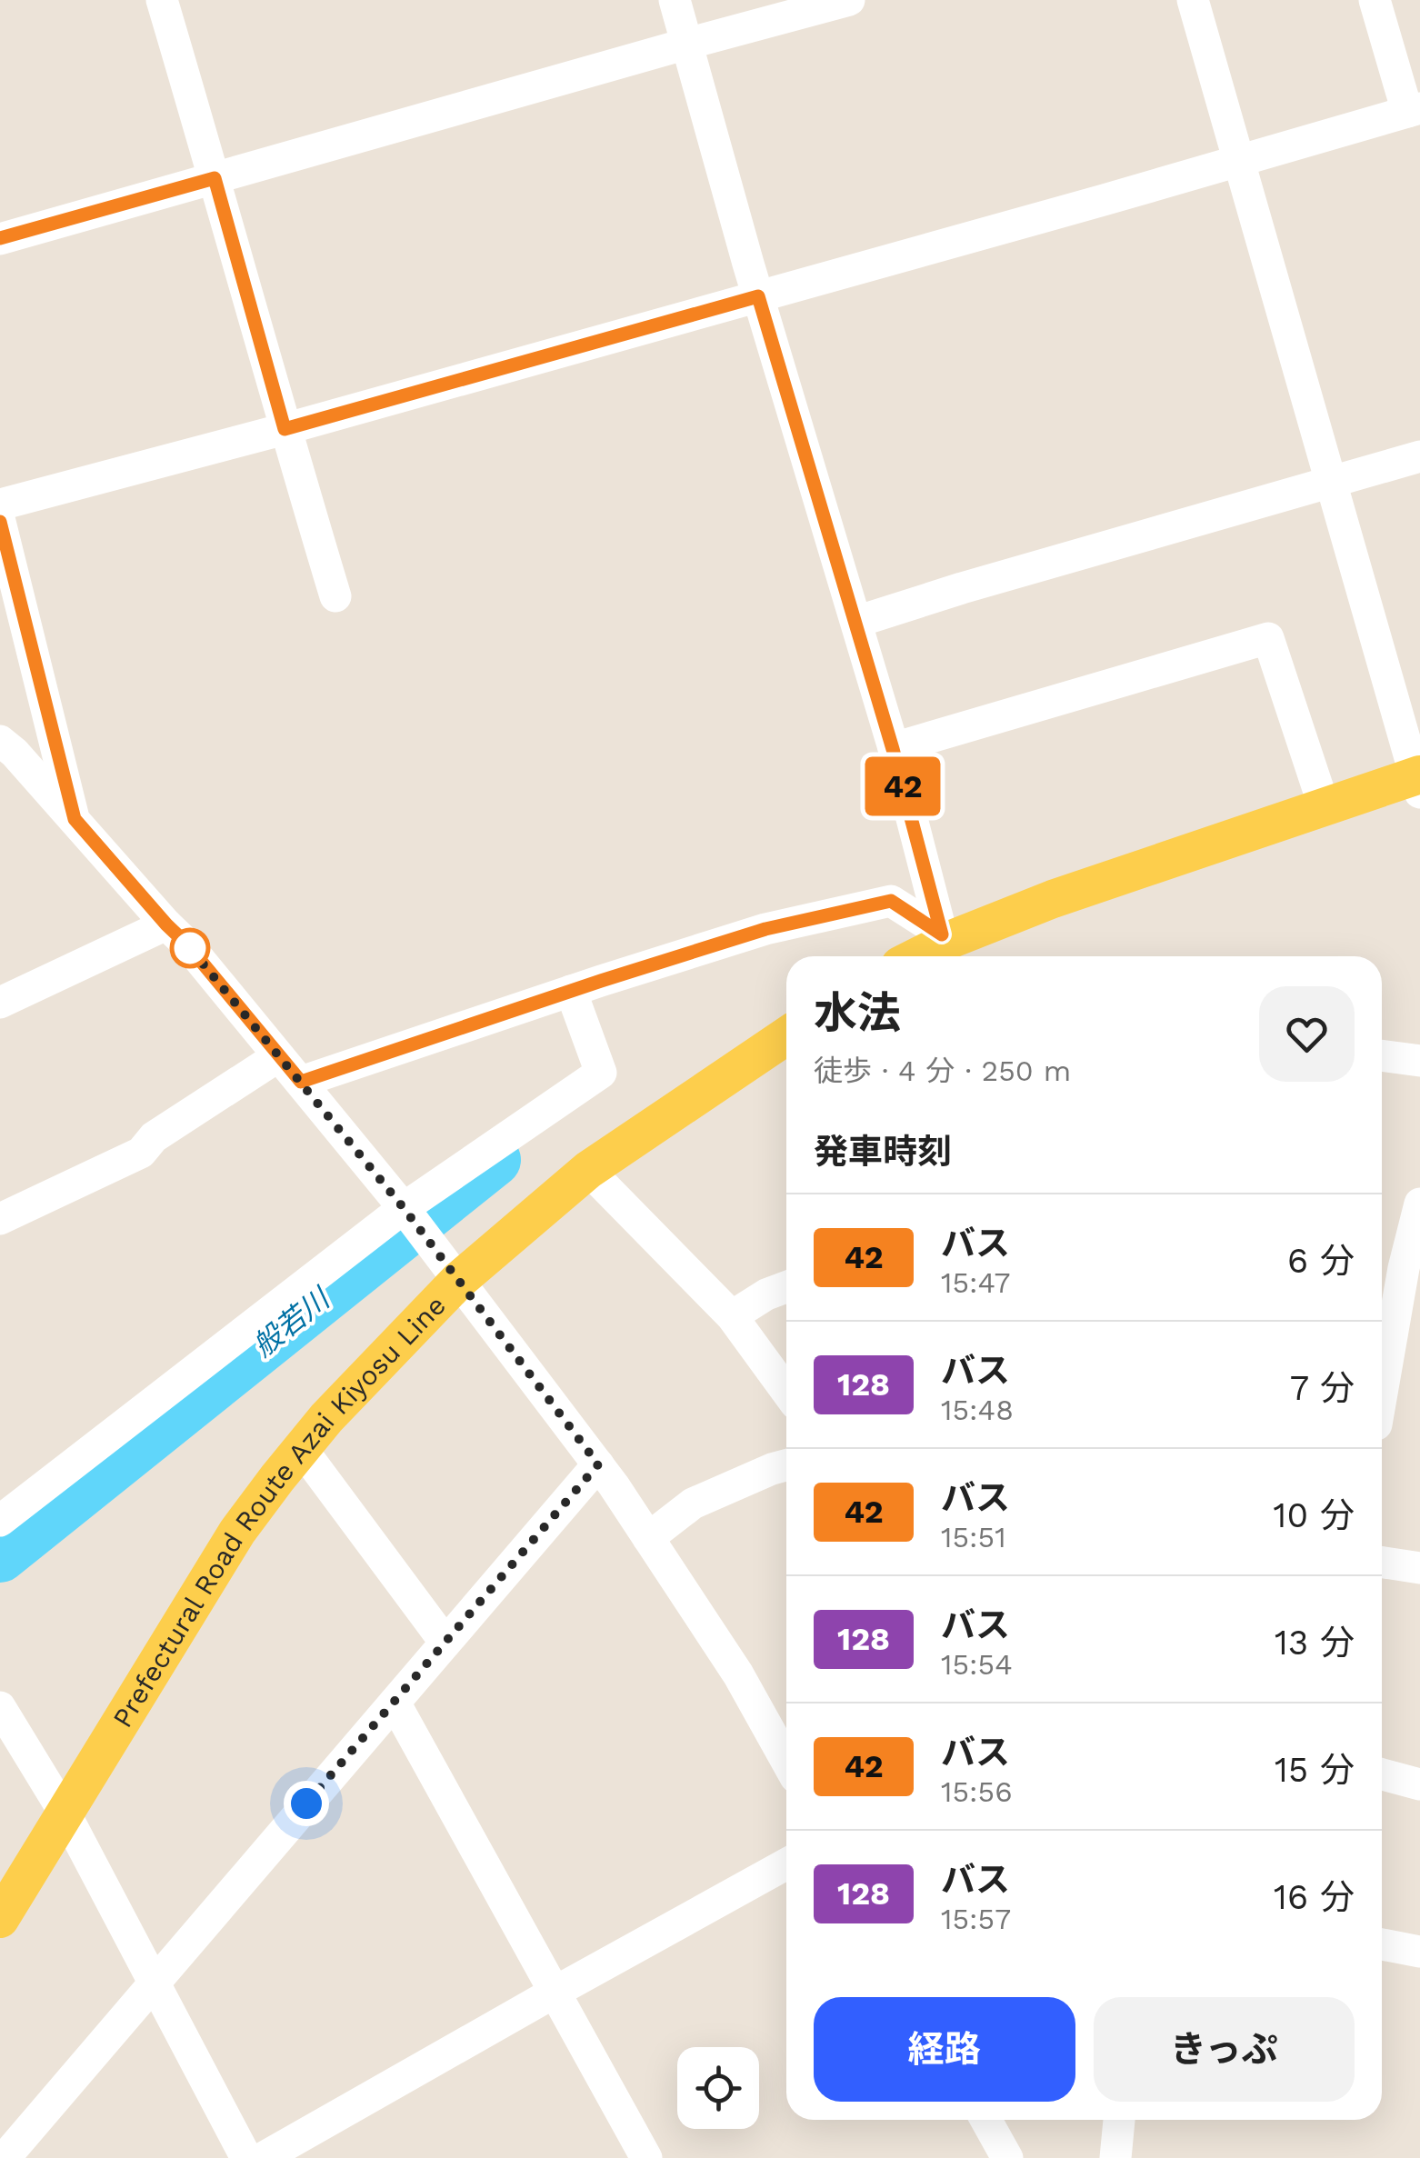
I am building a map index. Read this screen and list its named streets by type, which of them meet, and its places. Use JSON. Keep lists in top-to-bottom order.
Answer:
{
  "streets": {
    "main road": ["Prefectural Road Route Azai Kiyosu Line"]
  },
  "water": ["般若川"],
  "lines": ["bus line 42"],
  "page": {
    "on_map": "42",
    "heading": [
      ["水法", "徒歩 · 4 分 · 250 m"],
      "発車時刻"
    ],
    "list": [
      {
        "mark": "42",
        "name": "バス",
        "note": "15:47",
        "value": "6 分"
      },
      {
        "mark": "128",
        "name": "バス",
        "note": "15:48",
        "value": "7 分"
      },
      {
        "mark": "42",
        "name": "バス",
        "note": "15:51",
        "value": "10 分"
      },
      {
        "mark": "128",
        "name": "バス",
        "note": "15:54",
        "value": "13 分"
      },
      {
        "mark": "42",
        "name": "バス",
        "note": "15:56",
        "value": "15 分"
      },
      {
        "mark": "128",
        "name": "バス",
        "note": "15:57",
        "value": "16 分"
      }
    ],
    "buttons": ["経路", "きっぷ"]
  }
}
